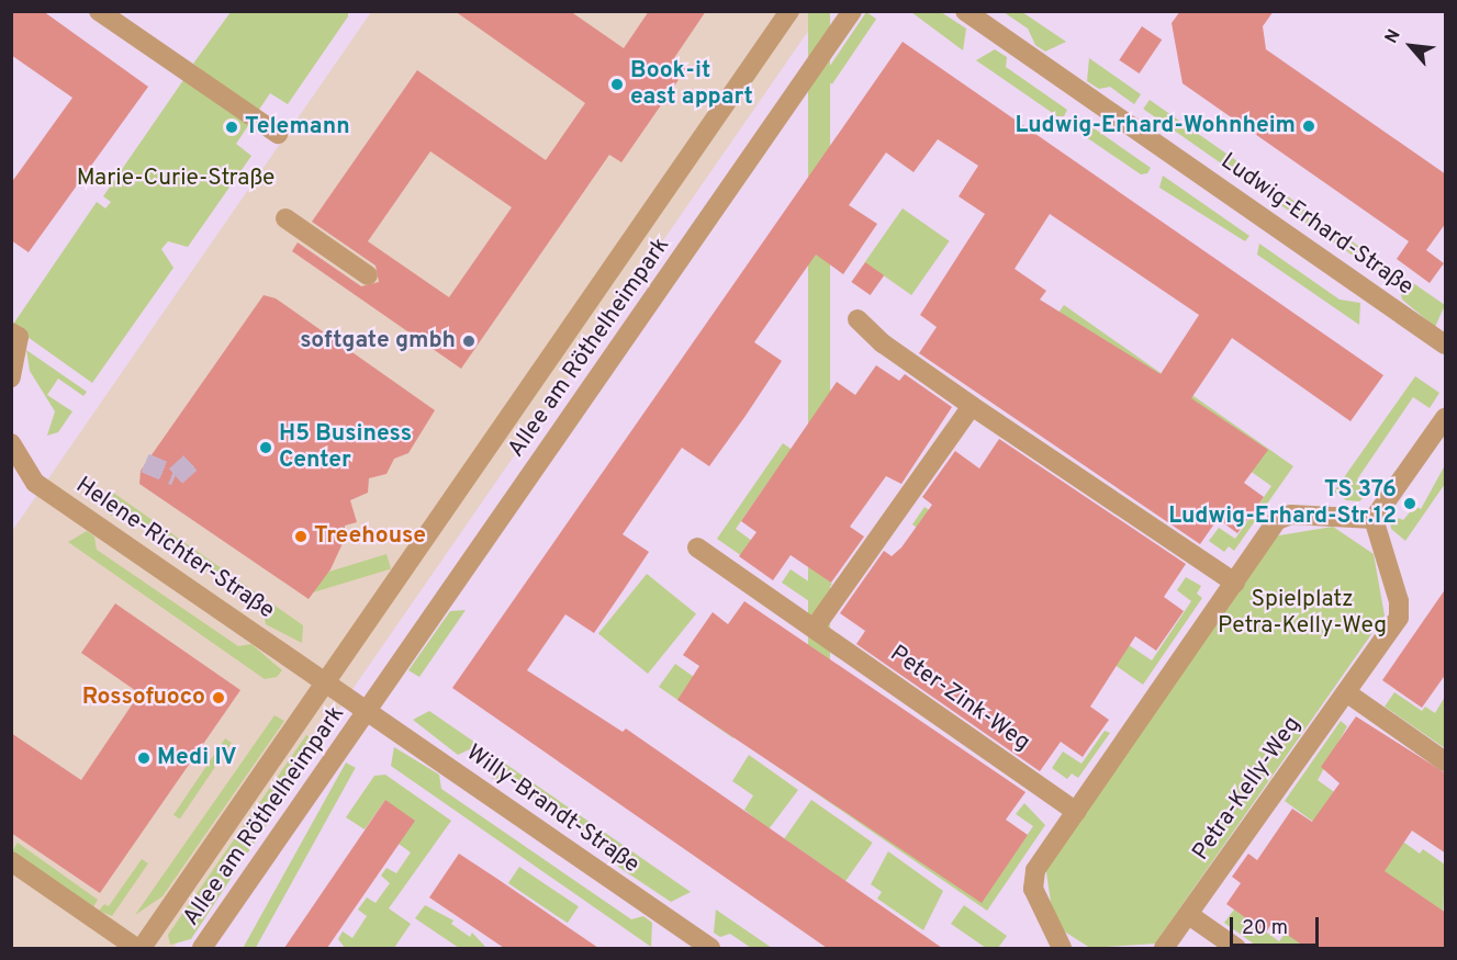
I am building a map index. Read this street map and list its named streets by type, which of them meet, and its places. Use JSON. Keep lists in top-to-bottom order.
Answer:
{
  "streets": {
    "street": [
      "Ludwig-Erhard-Straße",
      "Allee am Röthelheimpark",
      "Helene-Richter-Straße",
      "Peter-Zink-Weg",
      "Petra-Kelly-Weg",
      "Willy-Brandt-Straße"
    ]
  },
  "crossings": [
    ["Allee am Röthelheimpark", "Helene-Richter-Straße"],
    ["Allee am Röthelheimpark", "Willy-Brandt-Straße"]
  ],
  "parks": ["Marie-Curie-Straße", "Spielplatz Petra-Kelly-Weg"],
  "places": [
    "Book-it east appart",
    "Ludwig-Erhard-Wohnheim",
    "Telemann",
    "softgate gmbh",
    "H5 Business Center",
    "TS 376 Ludwig-Erhard-Str.12",
    "Treehouse",
    "Rossofuoco",
    "Medi IV"
  ],
  "scale_bar": "20 m",
  "north": "top left"
}
